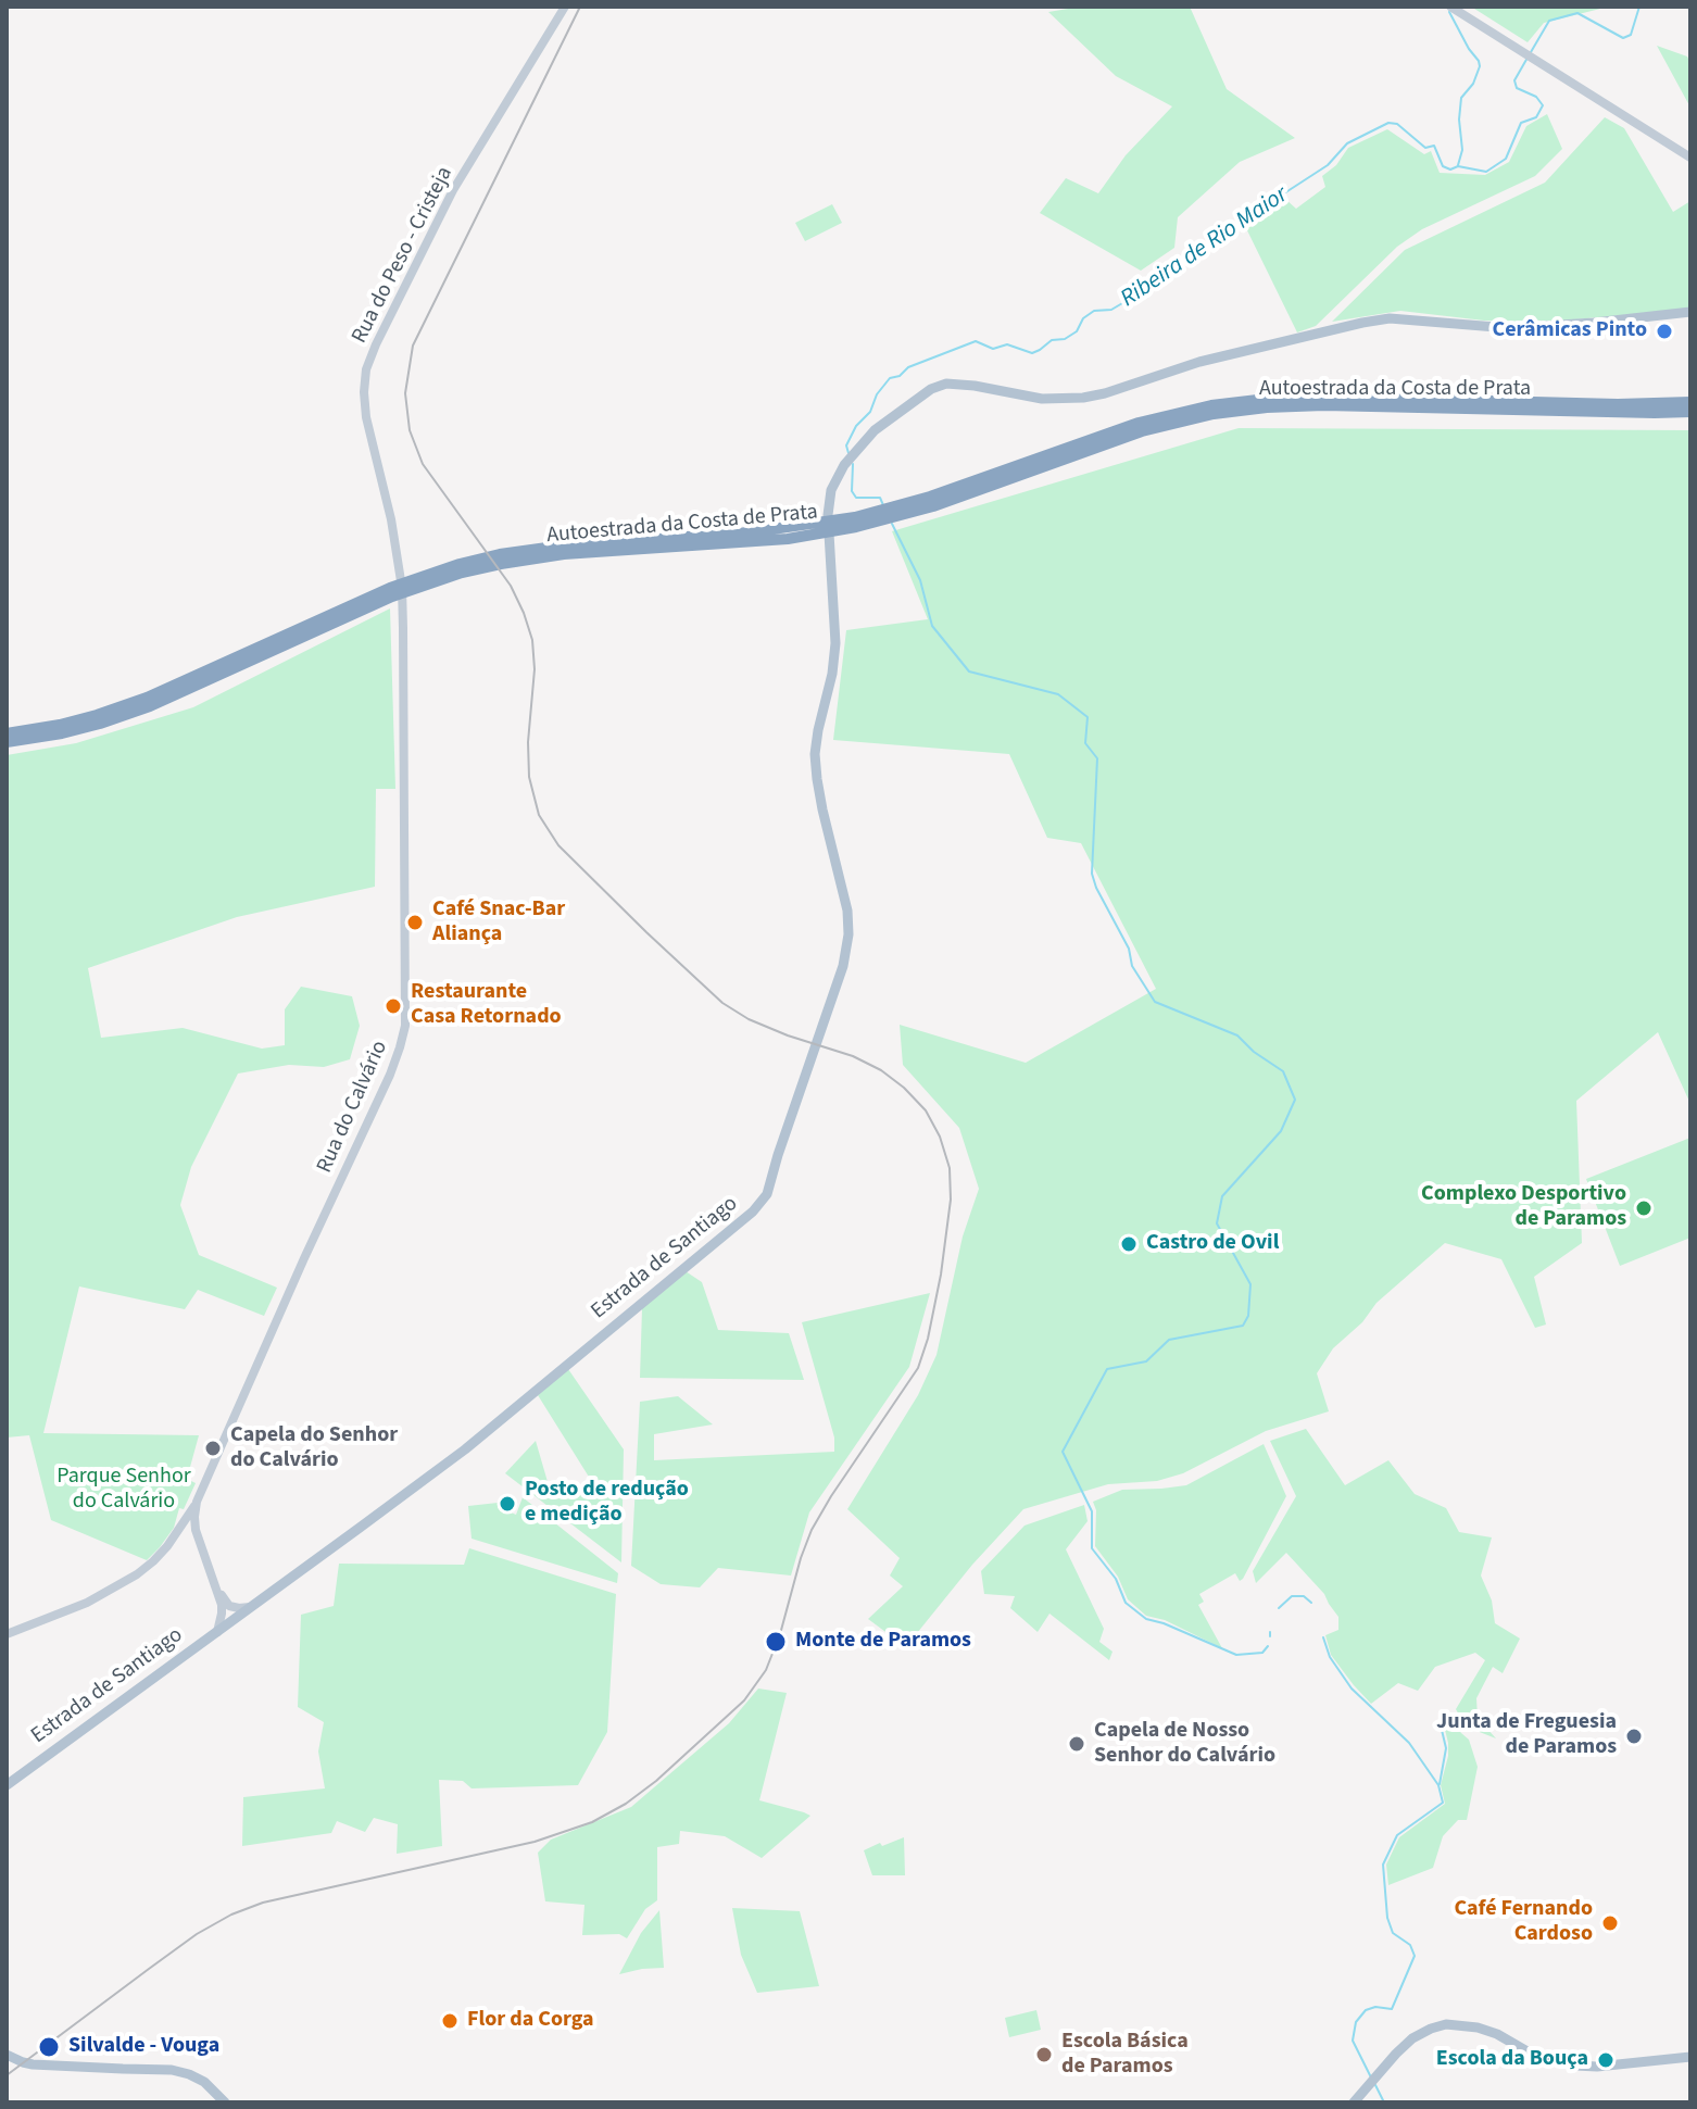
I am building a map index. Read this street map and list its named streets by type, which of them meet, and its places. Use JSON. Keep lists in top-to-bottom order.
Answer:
{
  "streets": {
    "highway": ["Autoestrada da Costa de Prata"],
    "main road": ["Rua do Peso - Cristeja", "Rua do Calvário", "Estrada de Santiago"]
  },
  "crossings": [
    ["Rua do Peso - Cristeja", "Rua do Calvário"],
    ["Rua do Calvário", "Estrada de Santiago"]
  ],
  "water": ["Ribeira de Rio Maior"],
  "parks": ["Parque Senhor do Calvário"],
  "places": [
    "Cerâmicas Pinto",
    "Café Snac-Bar Aliança",
    "Restaurante Casa Retornado",
    "Complexo Desportivo de Paramos",
    "Castro de Ovil",
    "Capela do Senhor do Calvário",
    "Posto de redução e medição",
    "Monte de Paramos",
    "Junta de Freguesia de Paramos",
    "Capela de Nosso Senhor do Calvário",
    "Café Fernando Cardoso",
    "Flor da Corga",
    "Silvalde - Vouga",
    "Escola Básica de Paramos",
    "Escola da Bouça"
  ]
}
